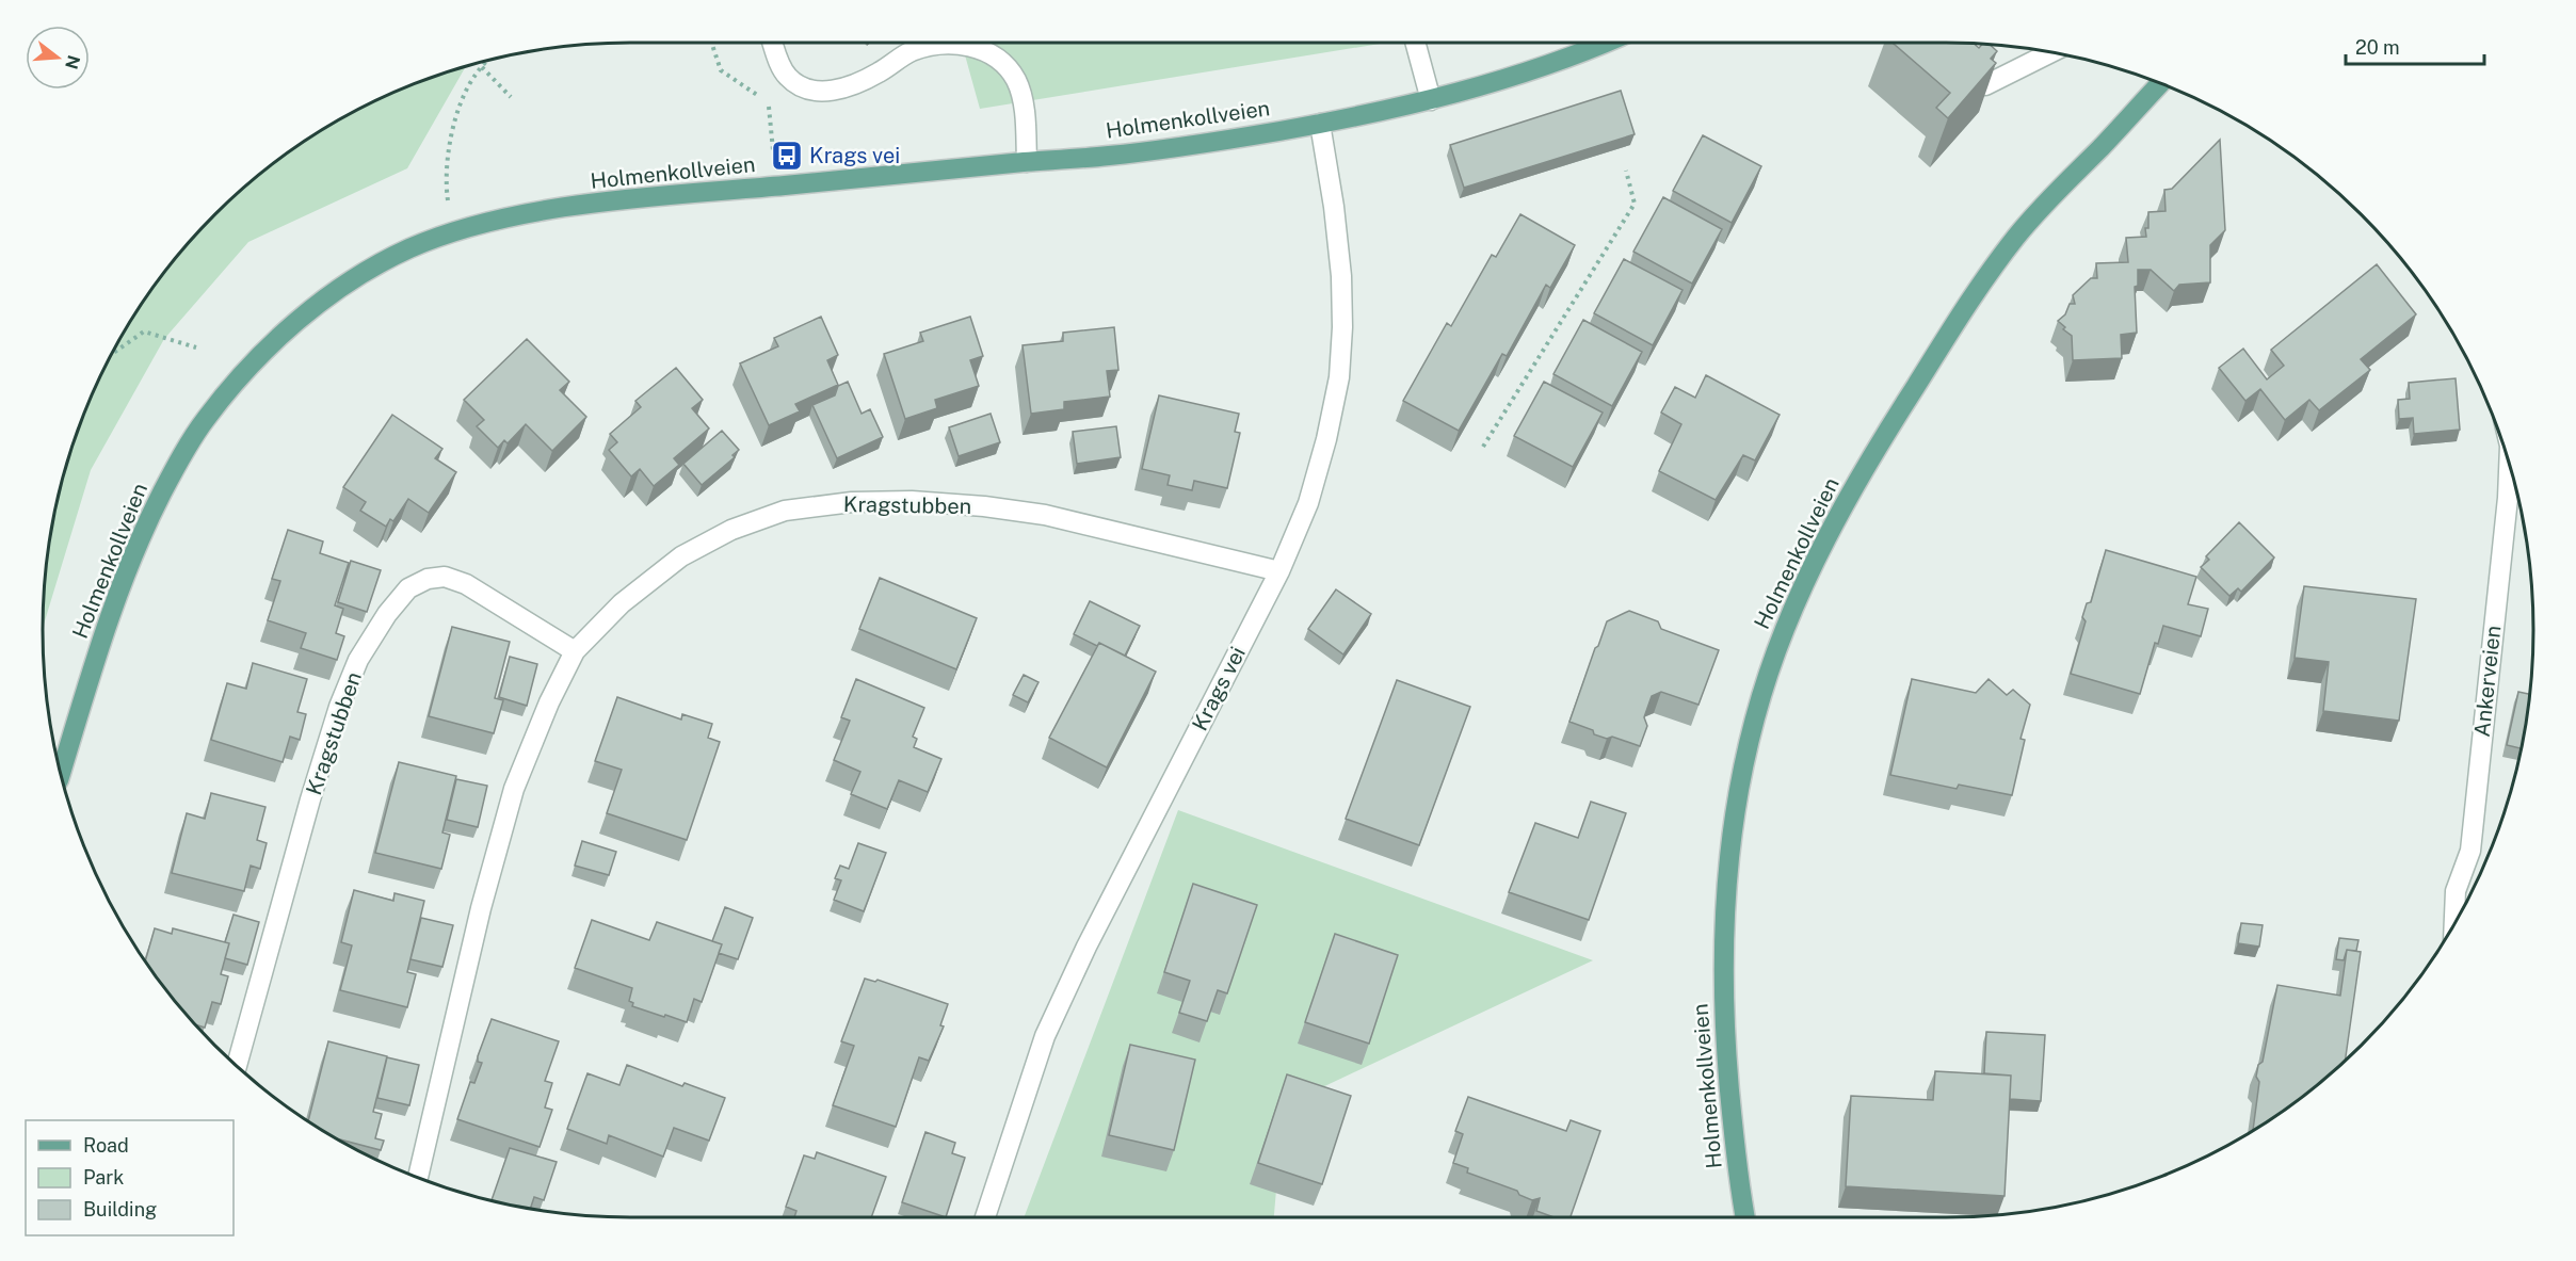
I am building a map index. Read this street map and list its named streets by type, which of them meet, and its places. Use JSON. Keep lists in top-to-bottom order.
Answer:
{
  "streets": {
    "main road": ["Holmenkollveien"],
    "street": ["Kragstubben", "Ankerveien", "Krags vei"]
  },
  "crossings": [
    ["Holmenkollveien", "Krags vei"],
    ["Kragstubben", "Krags vei"]
  ],
  "places": {
    "bus stop": ["Krags vei"]
  },
  "legend": ["Road", "Park", "Building"],
  "scale_bar": "20 m",
  "north": "right"
}
